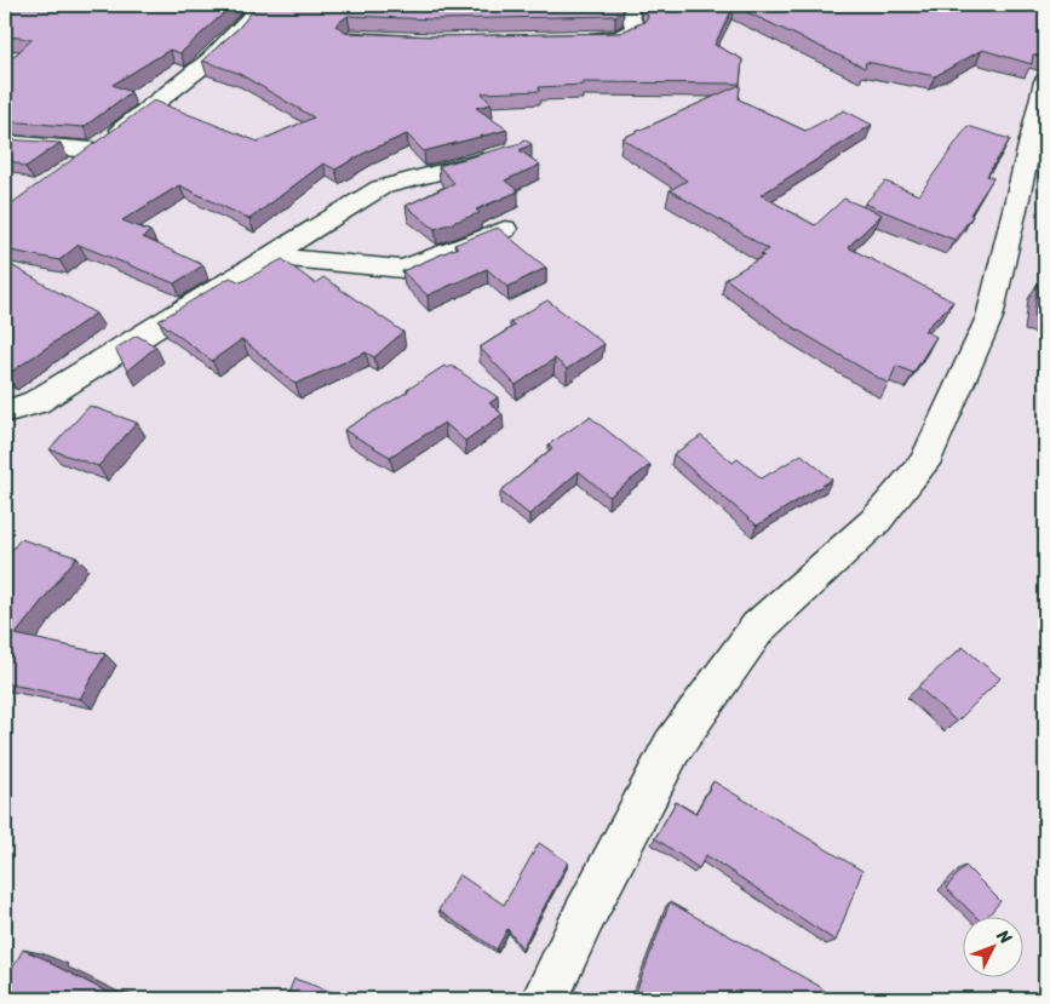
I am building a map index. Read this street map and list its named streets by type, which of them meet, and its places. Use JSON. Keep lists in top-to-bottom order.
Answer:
{
  "north": "top right"
}
